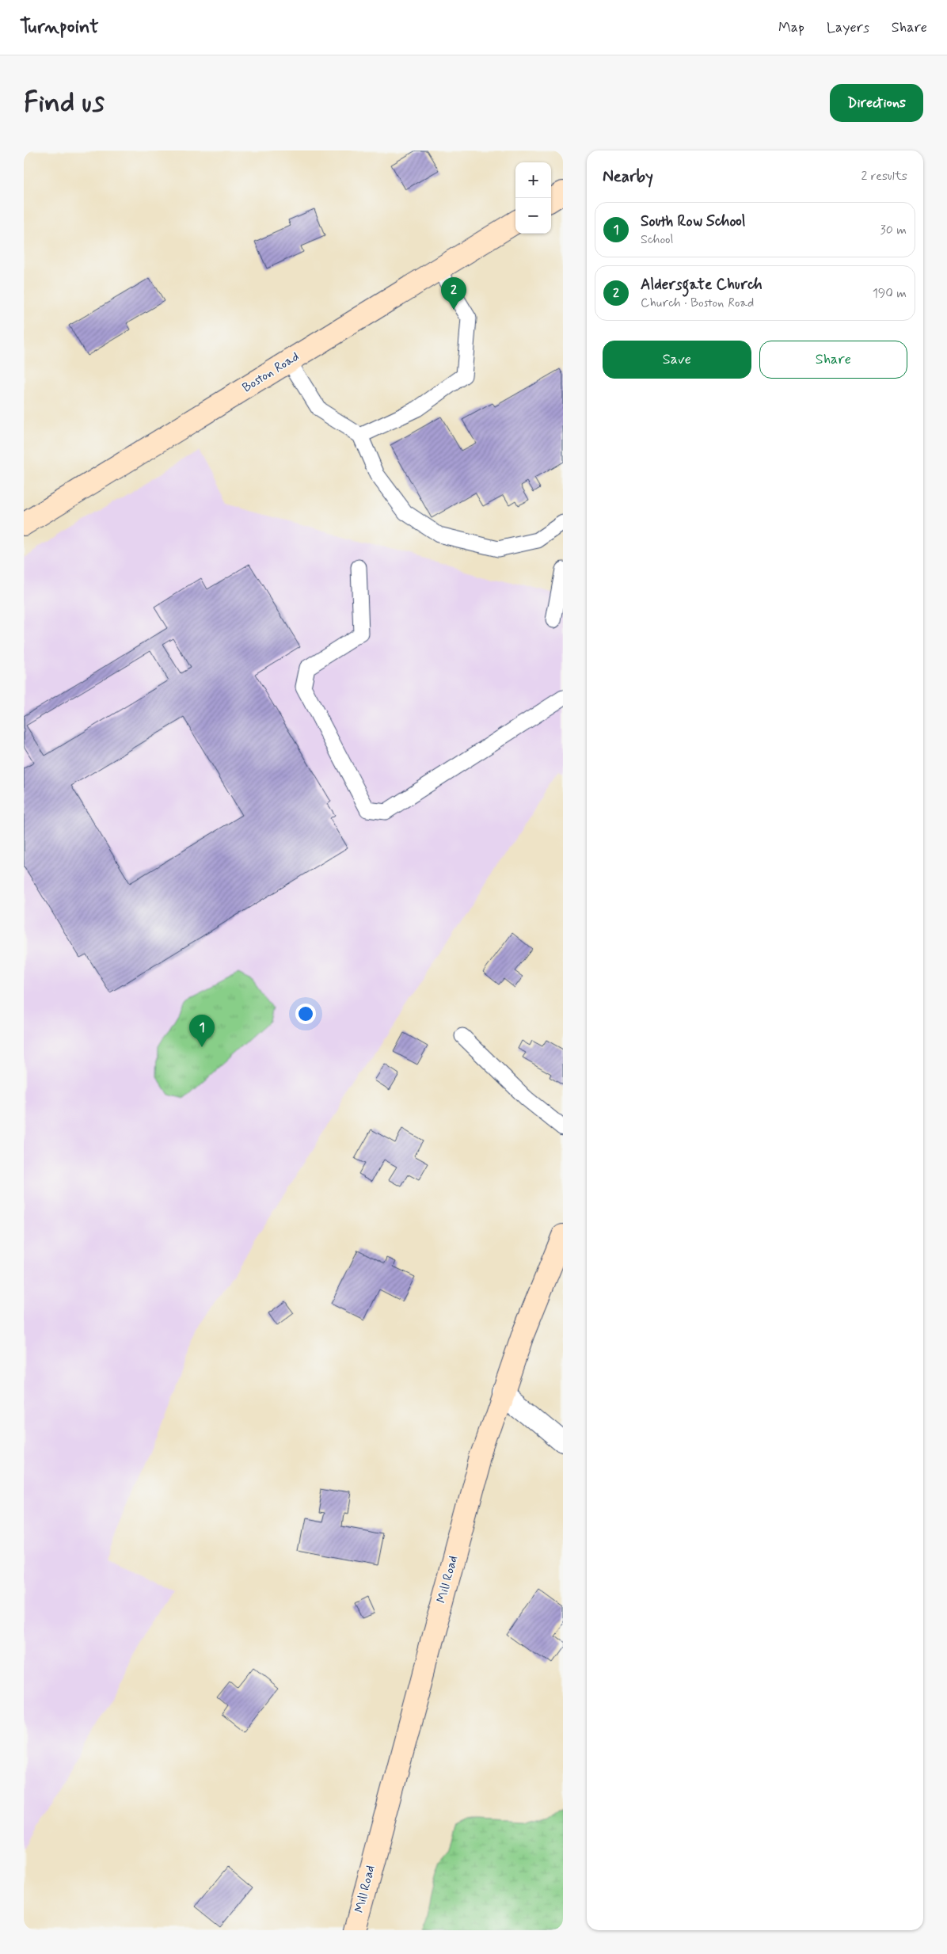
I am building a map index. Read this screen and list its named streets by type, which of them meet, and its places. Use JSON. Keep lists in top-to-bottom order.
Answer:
{
  "streets": {
    "main road": ["Boston Road", "Mill Road"]
  },
  "page": {
    "header": "Turnpoint",
    "nav": ["Map", "Layers", "Share"],
    "buttons": [
      "Directions",
      ["Save", "Share"]
    ],
    "title": "Find us",
    "heading": ["Nearby", "2 results"],
    "map_buttons": ["+", "−"],
    "list": [
      {
        "mark": "1",
        "name": "South Row School",
        "note": "School",
        "value": "30 m"
      },
      {
        "mark": "2",
        "name": "Aldersgate Church",
        "note": "Church · Boston Road",
        "value": "190 m"
      }
    ],
    "pins": ["2", "1"]
  }
}
